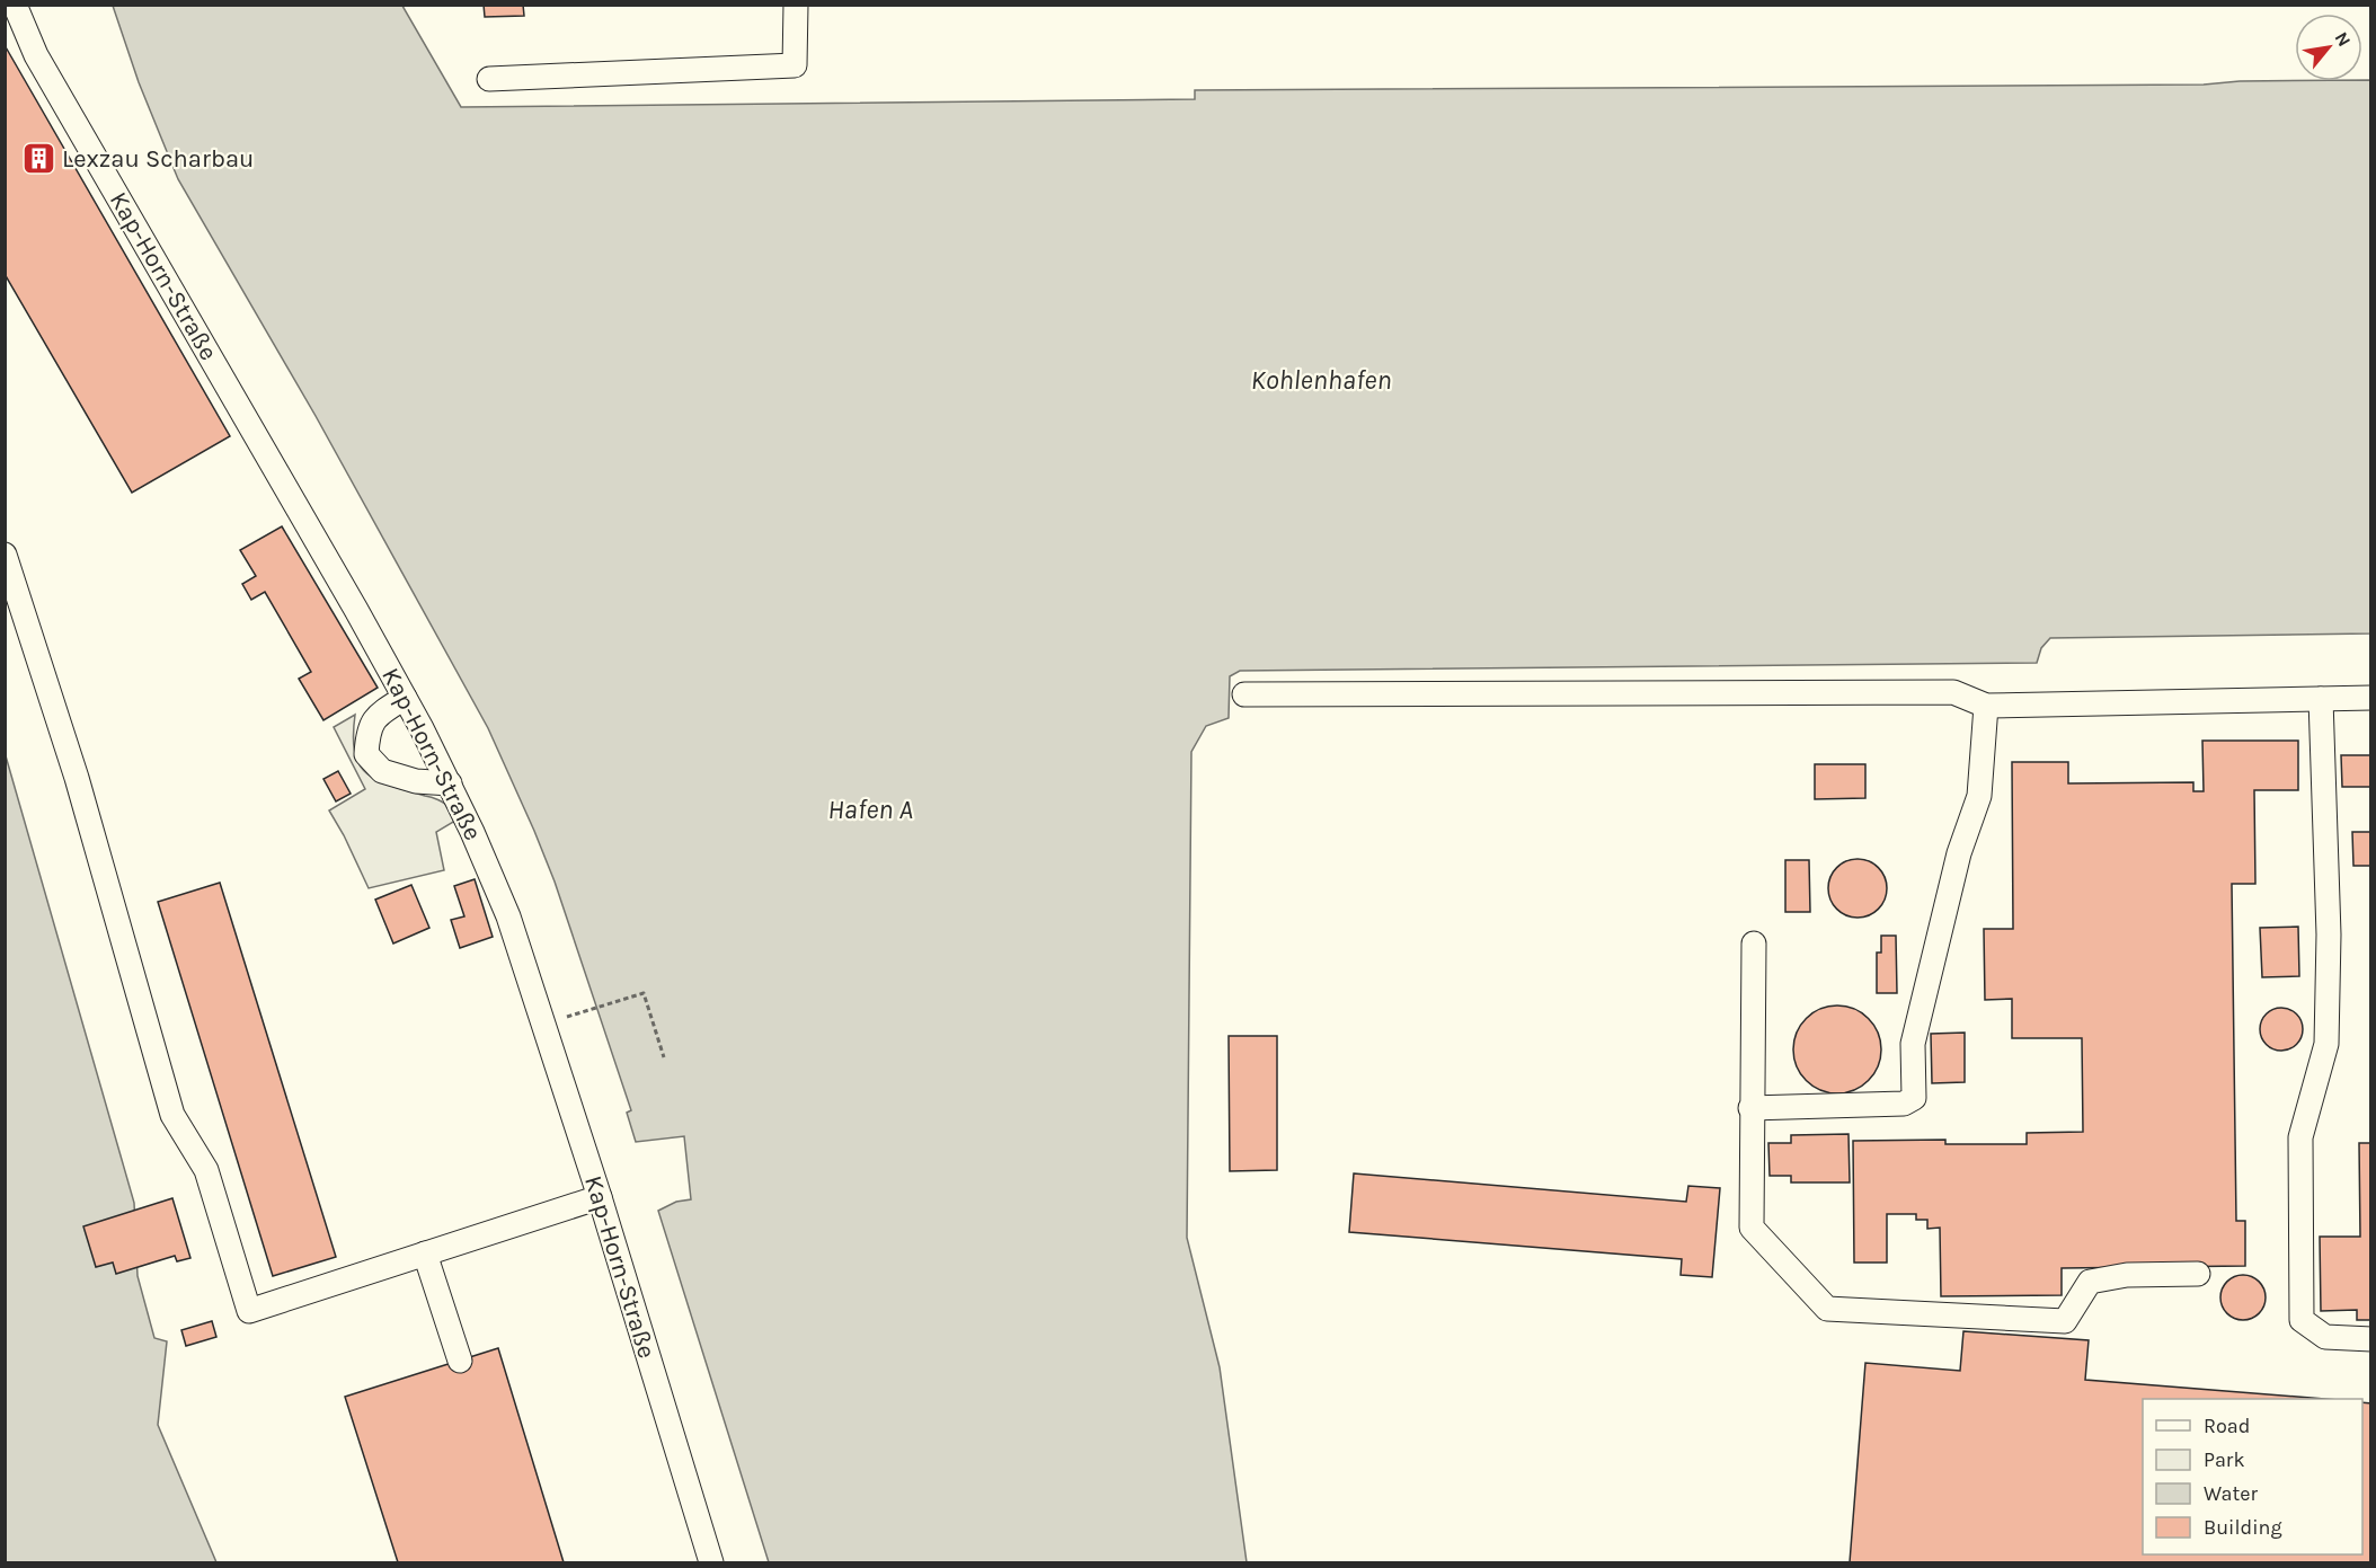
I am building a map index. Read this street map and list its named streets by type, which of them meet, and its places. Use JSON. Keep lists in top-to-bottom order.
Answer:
{
  "streets": {
    "street": ["Kap-Horn-Straße"]
  },
  "water": ["Kohlenhafen", "Hafen A"],
  "places": {
    "building": ["Lexzau Scharbau"]
  },
  "legend": [
    "Road",
    "Park",
    "Water",
    "Building"
  ],
  "north": "top right"
}
